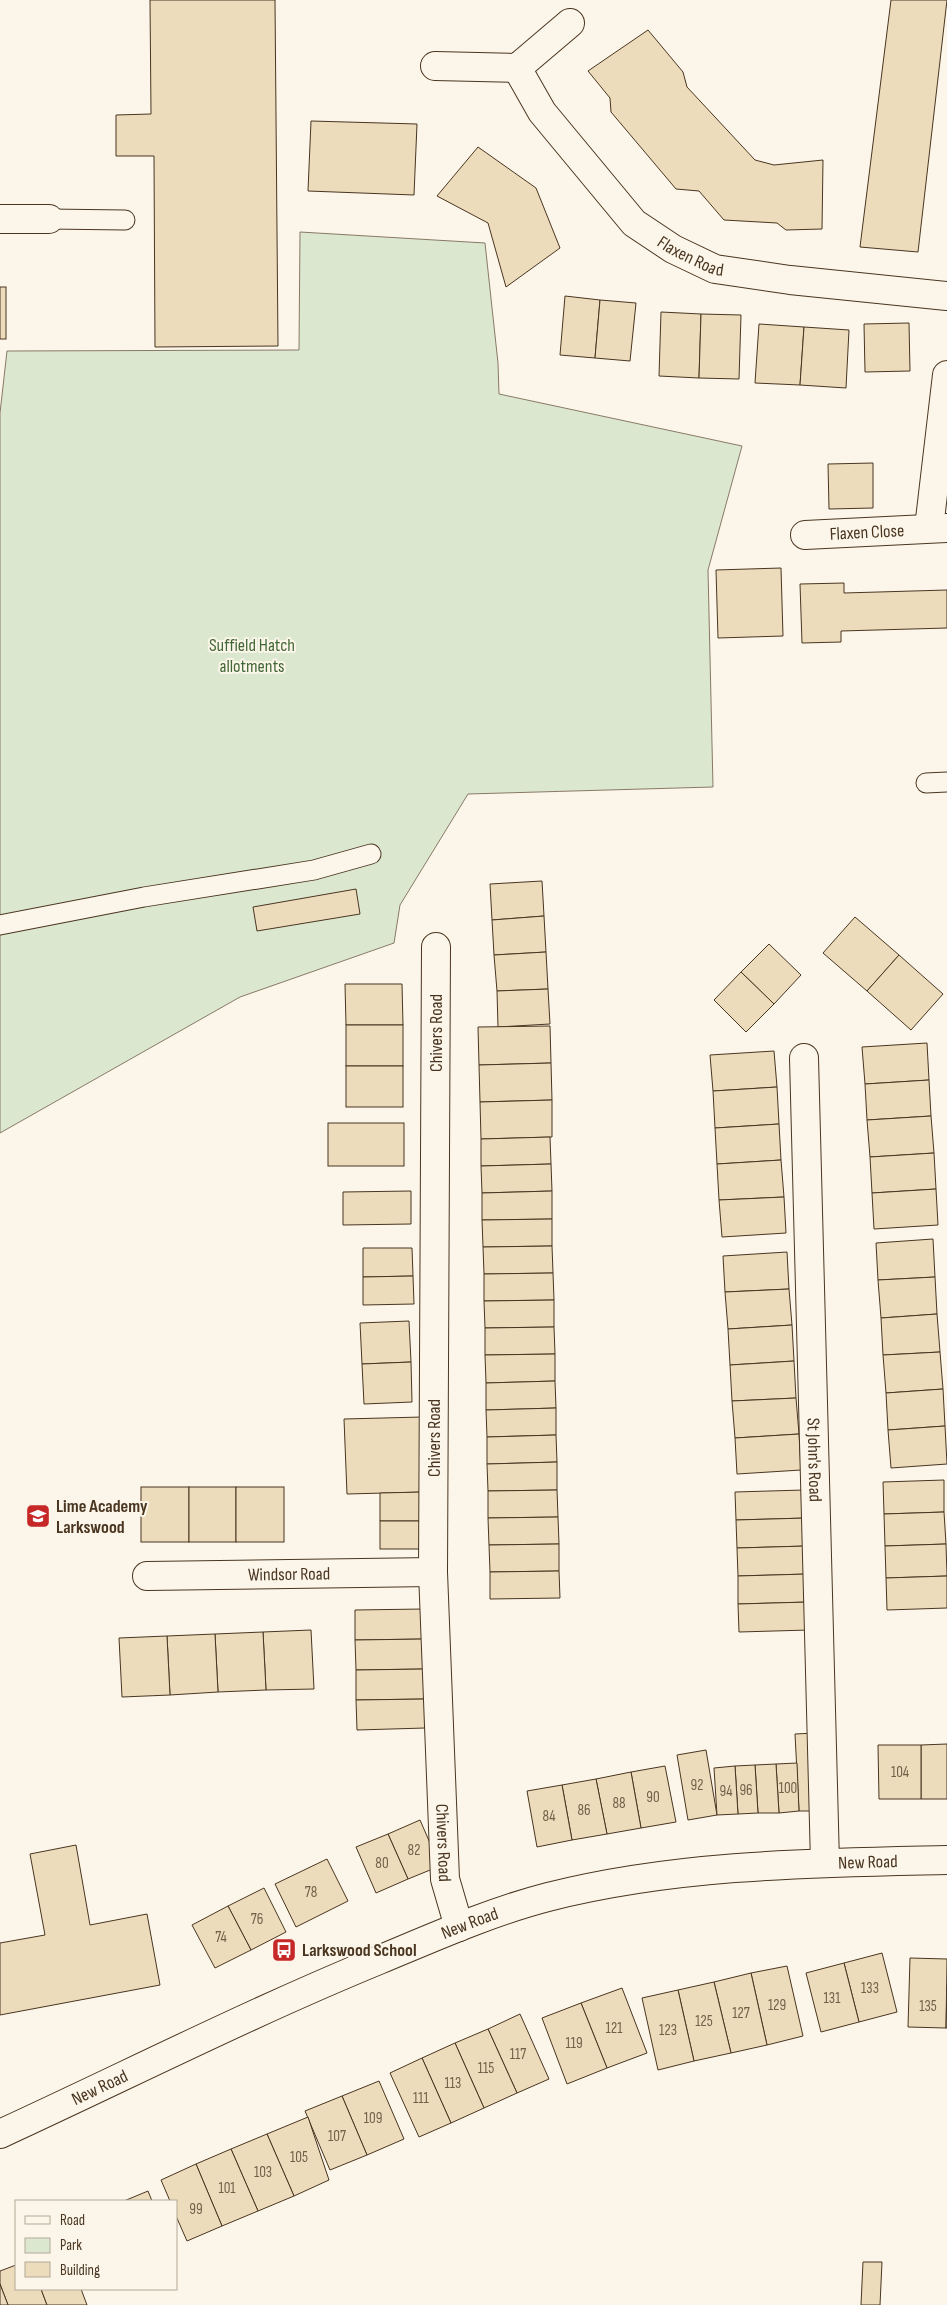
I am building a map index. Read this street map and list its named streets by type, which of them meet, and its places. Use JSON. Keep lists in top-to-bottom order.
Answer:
{
  "streets": {
    "street": [
      "Flaxen Road",
      "Flaxen Close",
      "Chivers Road",
      "St John's Road",
      "Windsor Road",
      "New Road"
    ]
  },
  "crossings": [
    ["Chivers Road", "Windsor Road"],
    ["Chivers Road", "New Road"],
    ["St John's Road", "New Road"]
  ],
  "parks": ["Suffield Hatch allotments"],
  "places": {
    "school or university": ["Lime Academy Larkswood"],
    "bus stop": ["Larkswood School"]
  },
  "house_numbers": [
    "104",
    "92",
    "100",
    "96",
    "94",
    "90",
    "88",
    "86",
    "84",
    "82",
    "80",
    "78",
    "76",
    "74",
    "133",
    "131",
    "129",
    "135",
    "127",
    "125",
    "121",
    "123",
    "119",
    "117",
    "115",
    "113",
    "111",
    "109",
    "107",
    "105",
    "103",
    "101",
    "99"
  ],
  "legend": ["Road", "Park", "Building"]
}
